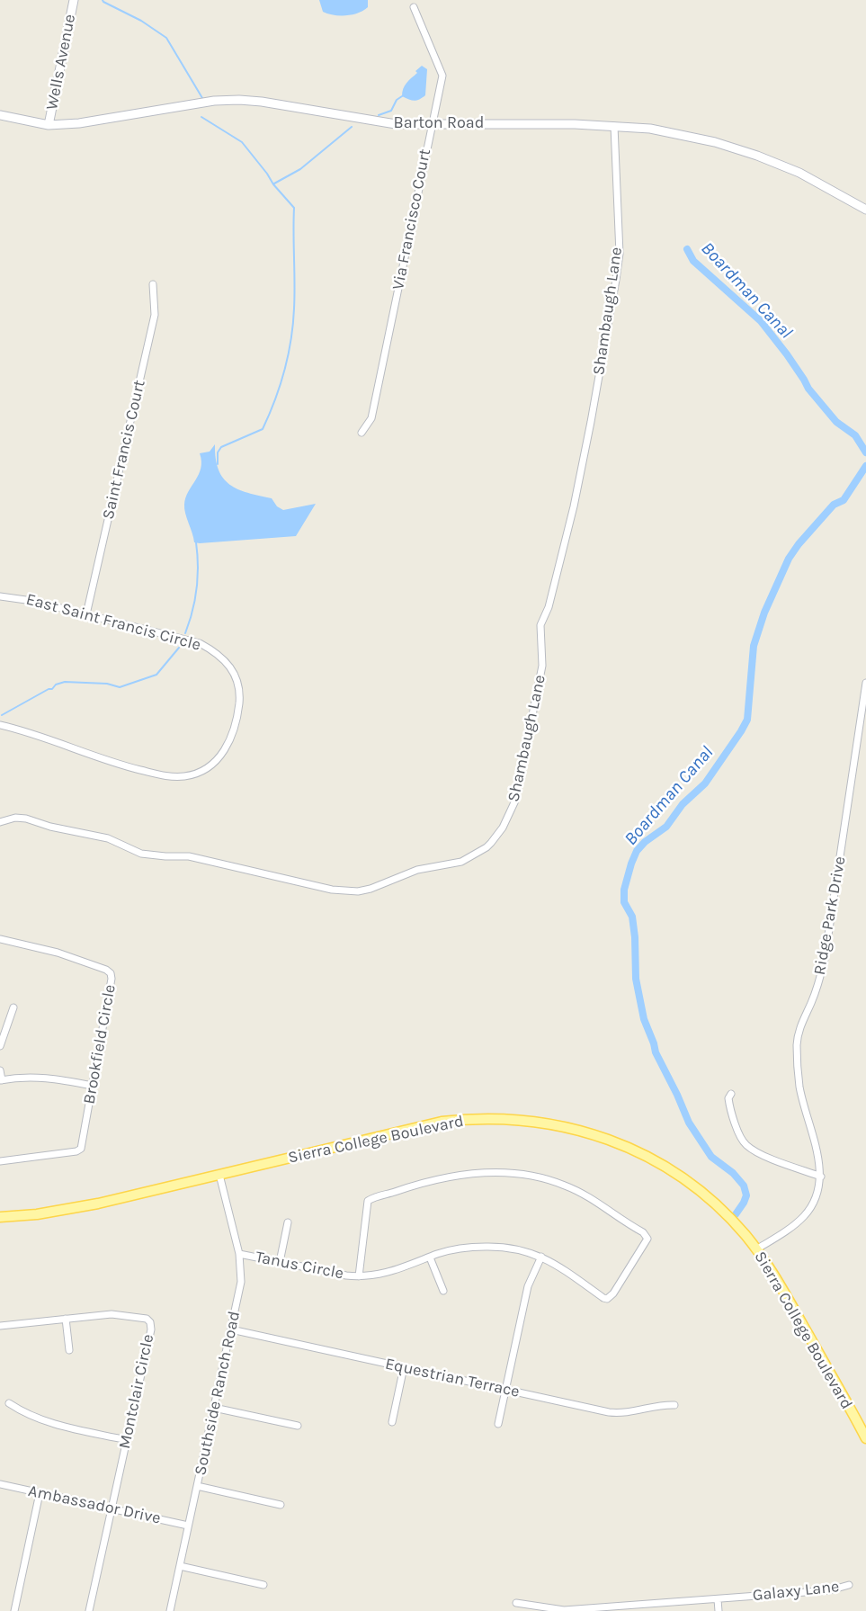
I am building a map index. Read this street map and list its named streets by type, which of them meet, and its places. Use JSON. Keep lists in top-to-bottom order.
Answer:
{
  "streets": {
    "main road": ["Sierra College Boulevard"],
    "street": [
      "Wells Avenue",
      "Barton Road",
      "Via Francisco Court",
      "Shambaugh Lane",
      "Saint Francis Court",
      "East Saint Francis Circle",
      "Ridge Park Drive",
      "Brookfield Circle",
      "Tanus Circle",
      "Equestrian Terrace",
      "Montclair Circle",
      "Southside Ranch Road",
      "Ambassador Drive",
      "Galaxy Lane"
    ]
  },
  "crossings": [
    ["Wells Avenue", "Barton Road"],
    ["Barton Road", "Via Francisco Court"],
    ["Barton Road", "Shambaugh Lane"],
    ["Saint Francis Court", "East Saint Francis Circle"],
    ["Ridge Park Drive", "Sierra College Boulevard"],
    ["Sierra College Boulevard", "Southside Ranch Road"],
    ["Tanus Circle", "Southside Ranch Road"],
    ["Equestrian Terrace", "Southside Ranch Road"],
    ["Montclair Circle", "Ambassador Drive"],
    ["Southside Ranch Road", "Ambassador Drive"]
  ],
  "water": ["Boardman Canal"]
}
